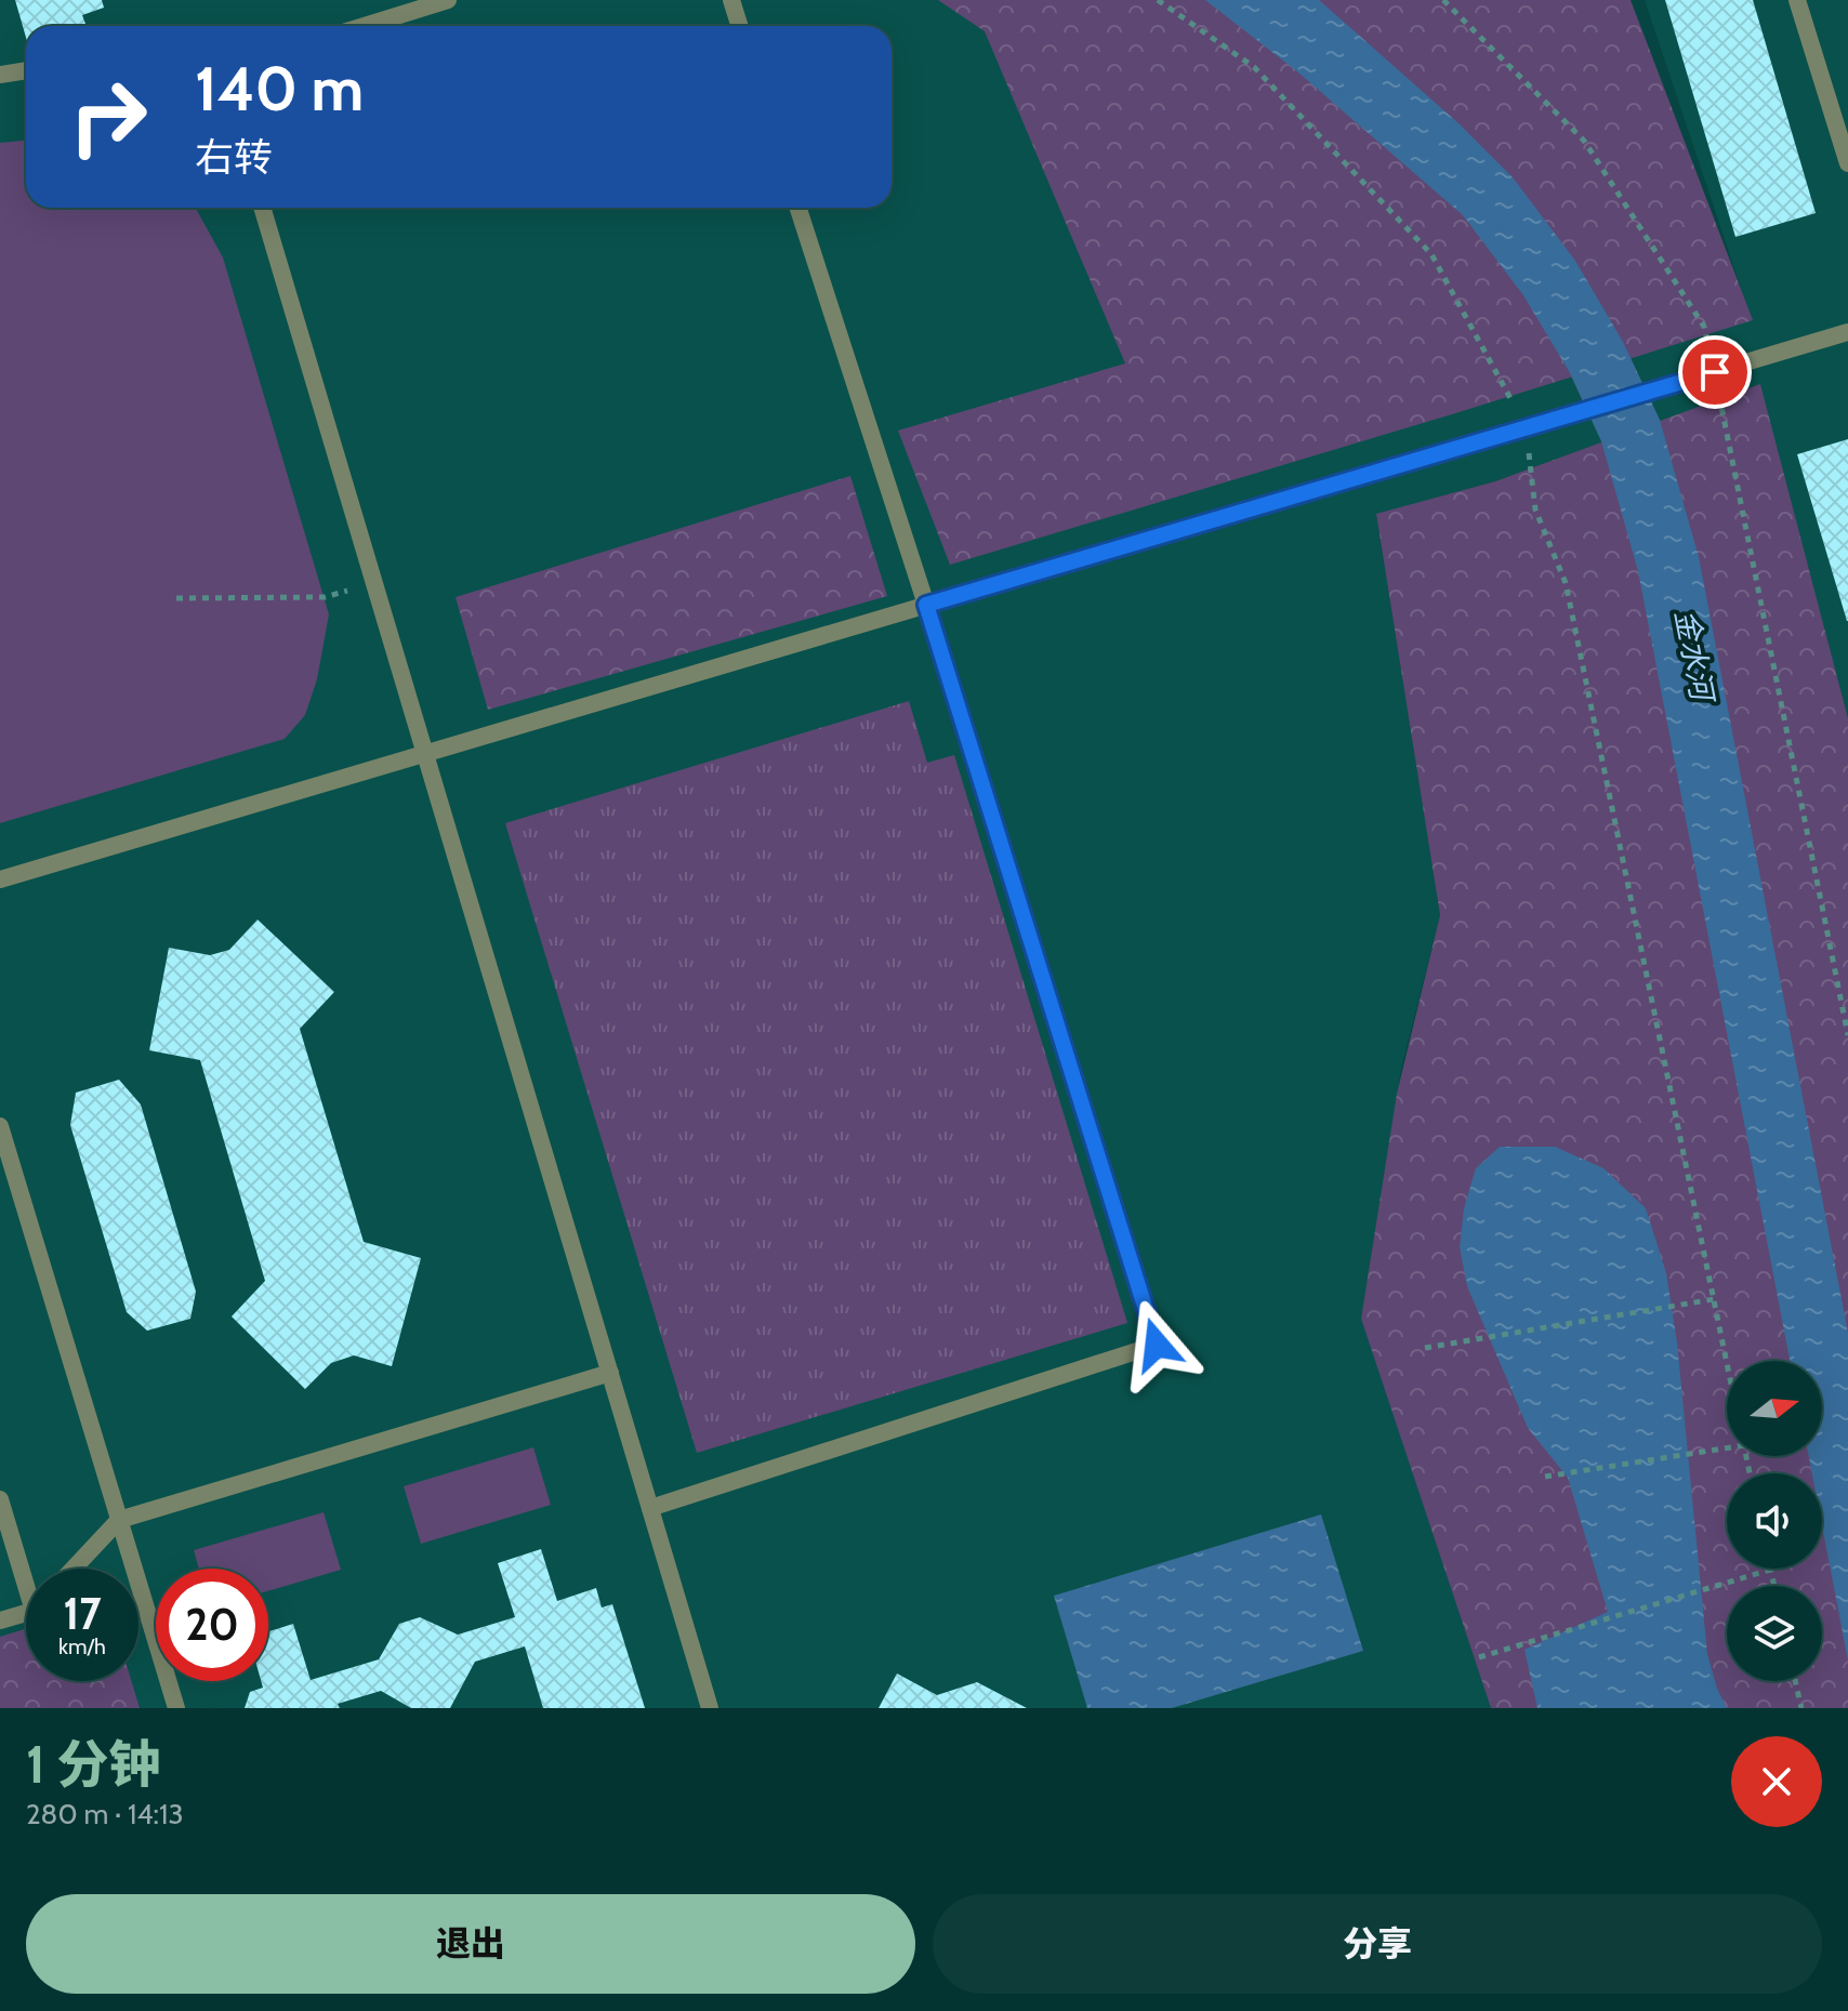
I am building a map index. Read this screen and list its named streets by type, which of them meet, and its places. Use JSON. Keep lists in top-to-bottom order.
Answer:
{
  "water": ["金水河"],
  "north": "right",
  "page": {
    "turn": ["140 m", "右转"],
    "speed": "17 km/h",
    "limit": "20",
    "heading": ["1 分钟", "280 m · 14:13"],
    "buttons": ["退出", "分享"]
  }
}
